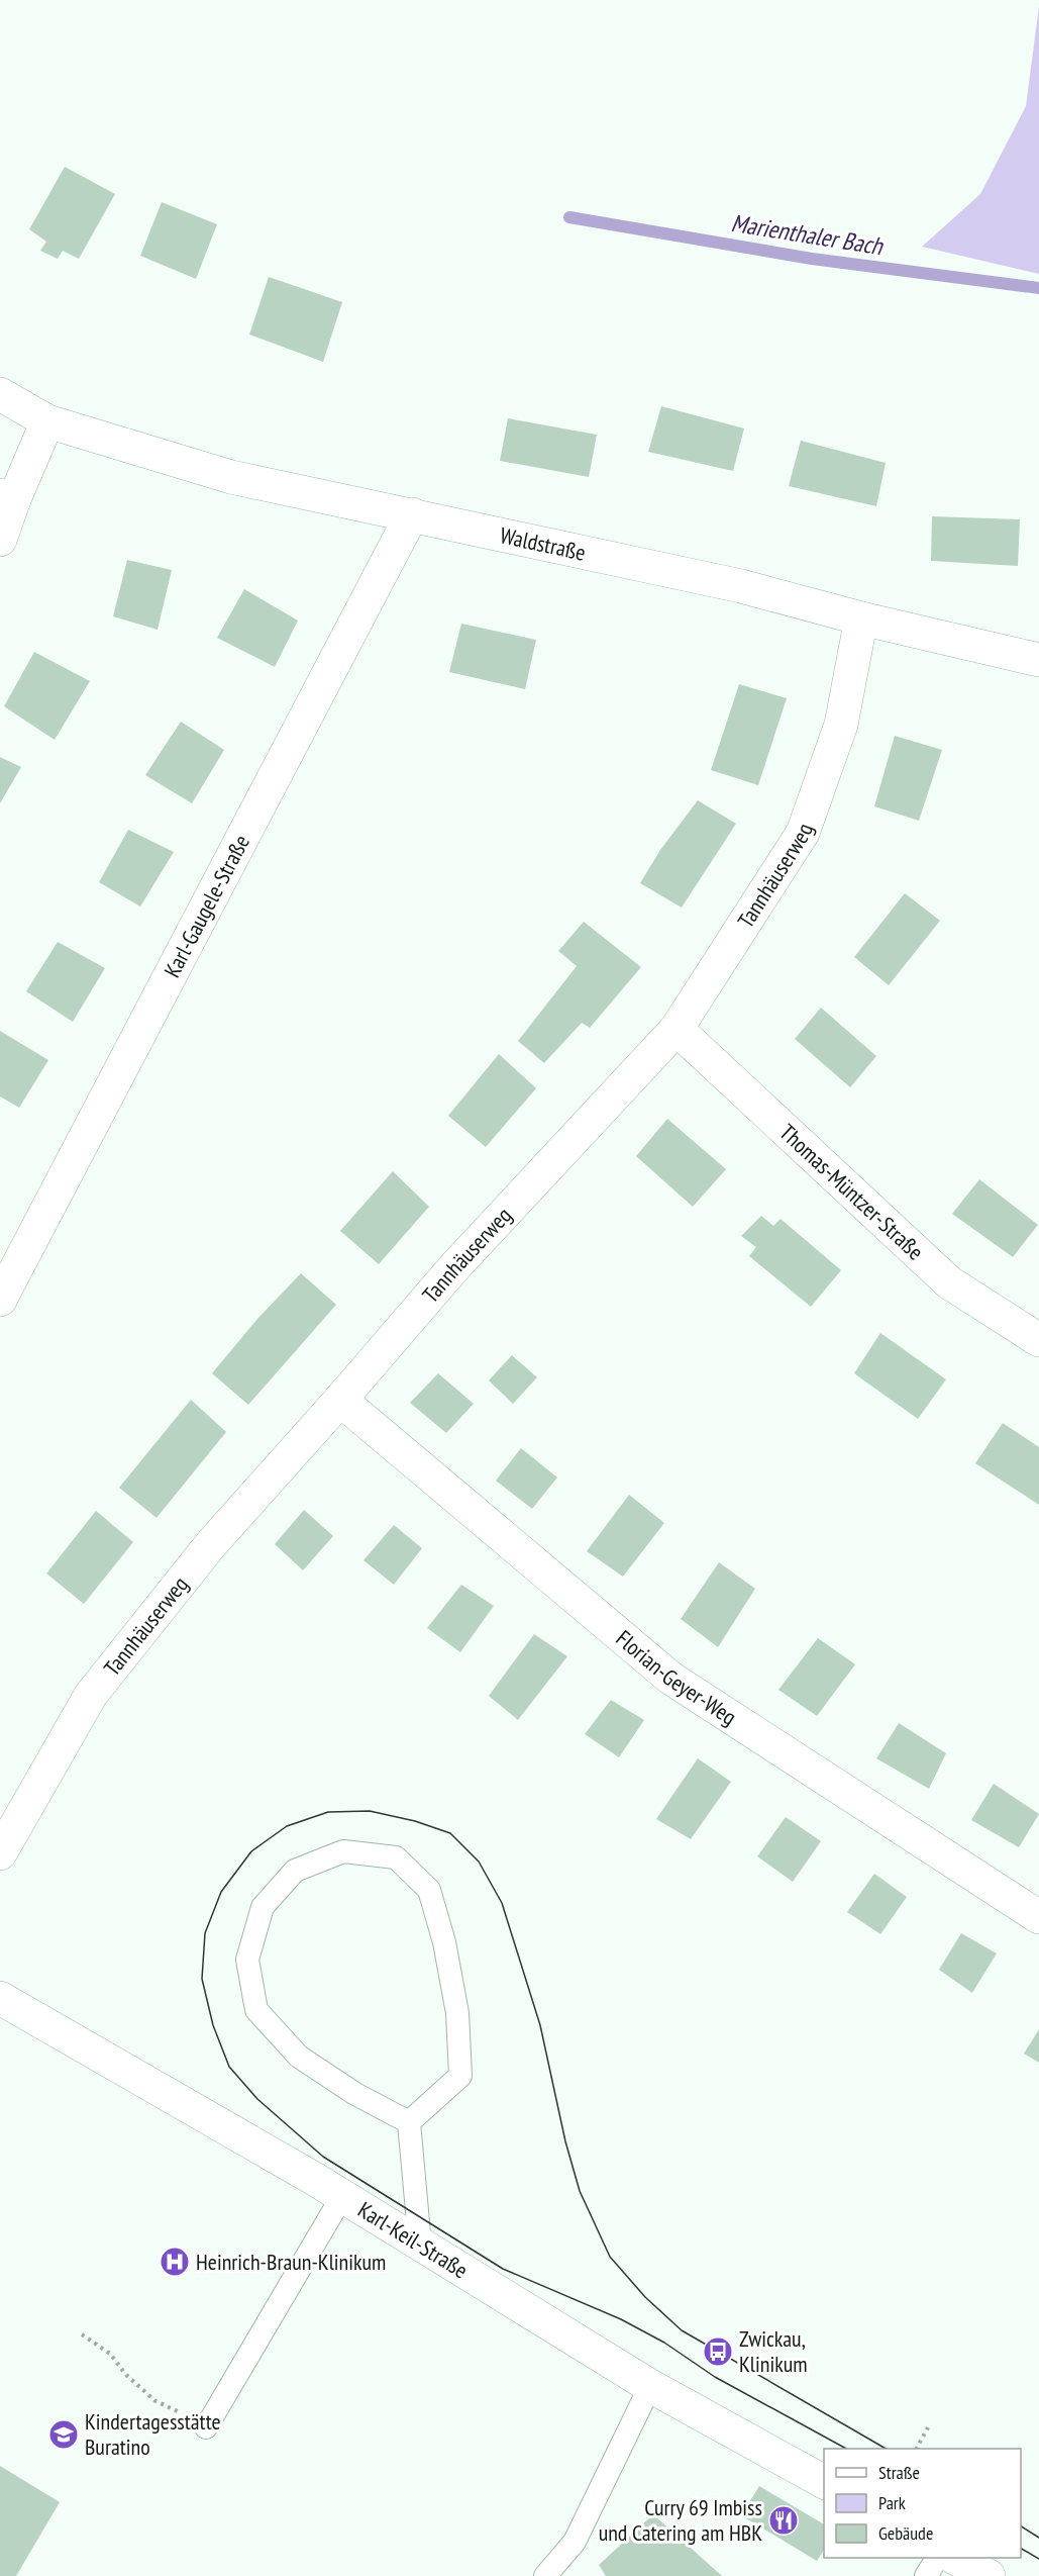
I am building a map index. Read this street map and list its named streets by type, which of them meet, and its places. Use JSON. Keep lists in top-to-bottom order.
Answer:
{
  "streets": {
    "street": [
      "Waldstraße",
      "Tannhäuserweg",
      "Karl-Gaugele-Straße",
      "Thomas-Müntzer-Straße",
      "Florian-Geyer-Weg",
      "Karl-Keil-Straße"
    ]
  },
  "crossings": [
    ["Waldstraße", "Tannhäuserweg"],
    ["Waldstraße", "Karl-Gaugele-Straße"],
    ["Tannhäuserweg", "Thomas-Müntzer-Straße"],
    ["Tannhäuserweg", "Florian-Geyer-Weg"]
  ],
  "water": ["Marienthaler Bach"],
  "places": {
    "hospital": ["Heinrich-Braun-Klinikum"],
    "bus stop": ["Zwickau, Klinikum"],
    "school or university": ["Kindertagesstätte Buratino"],
    "restaurant": ["Curry 69 Imbiss und Catering am HBK"]
  },
  "legend": ["Straße", "Park", "Gebäude"]
}
